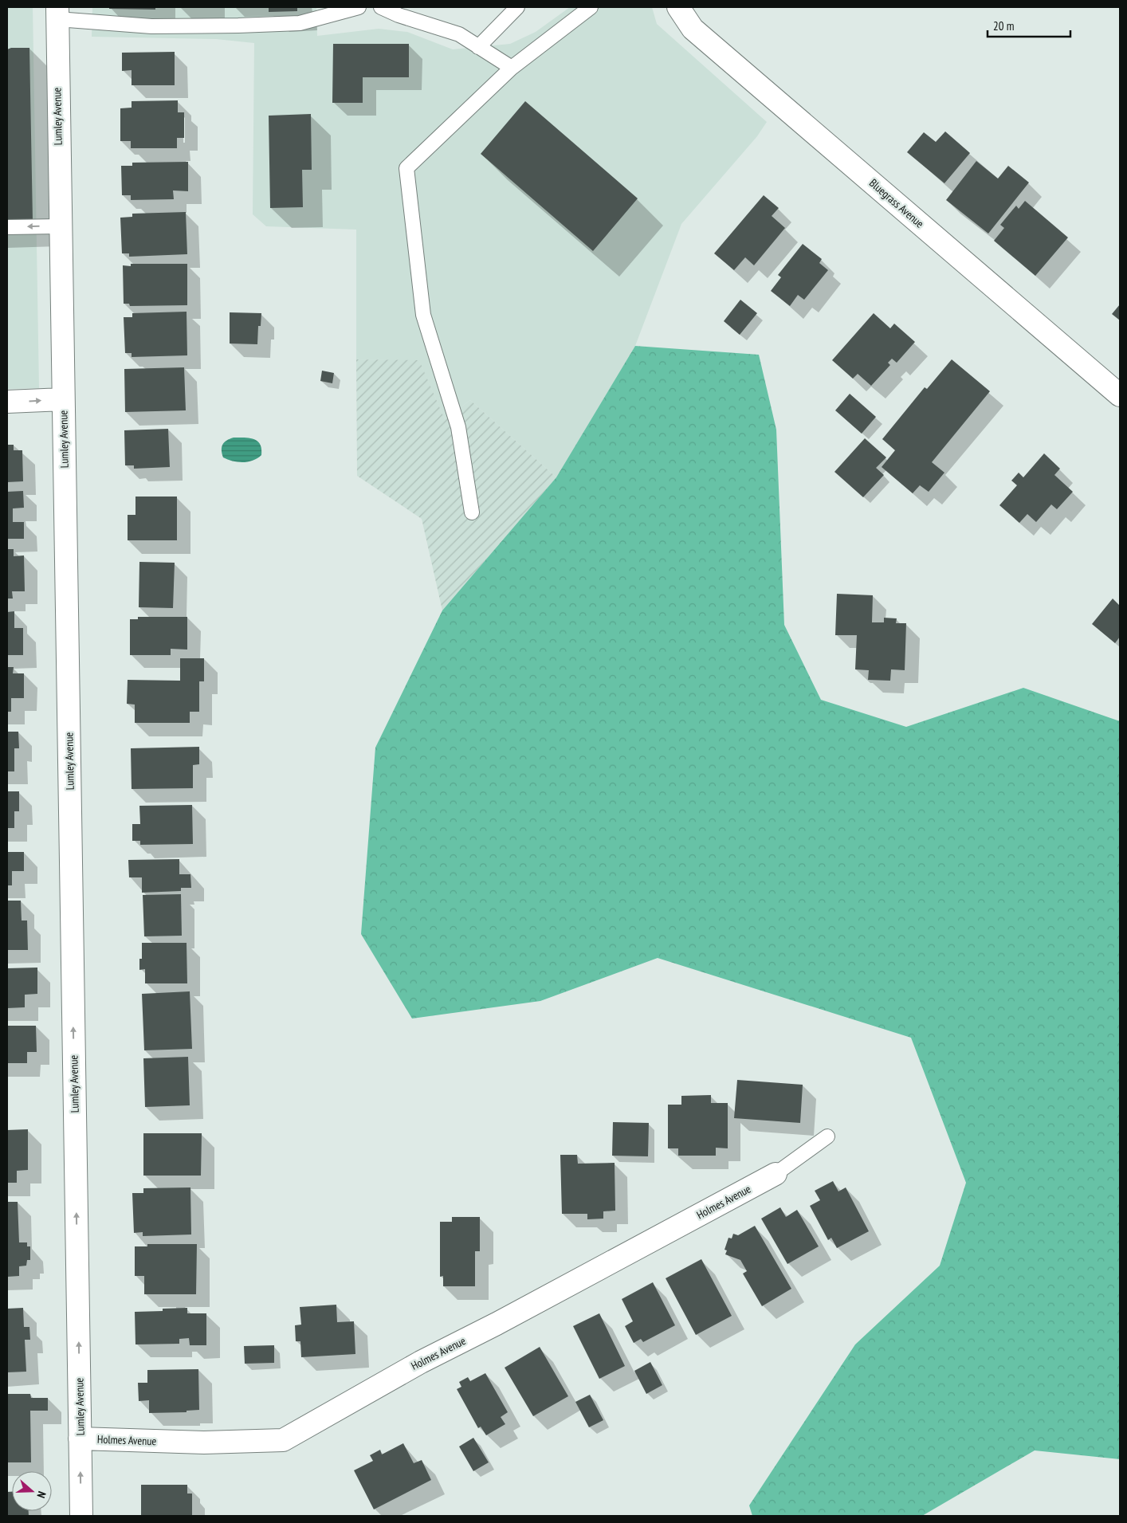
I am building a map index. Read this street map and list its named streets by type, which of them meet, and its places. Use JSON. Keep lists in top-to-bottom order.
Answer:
{
  "streets": {
    "street": ["Lumley Avenue", "Bluegrass Avenue", "Holmes Avenue"]
  },
  "crossings": [
    ["Lumley Avenue", "Holmes Avenue"]
  ],
  "one_way": ["Lumley Avenue"],
  "scale_bar": "20 m",
  "north": "right"
}
